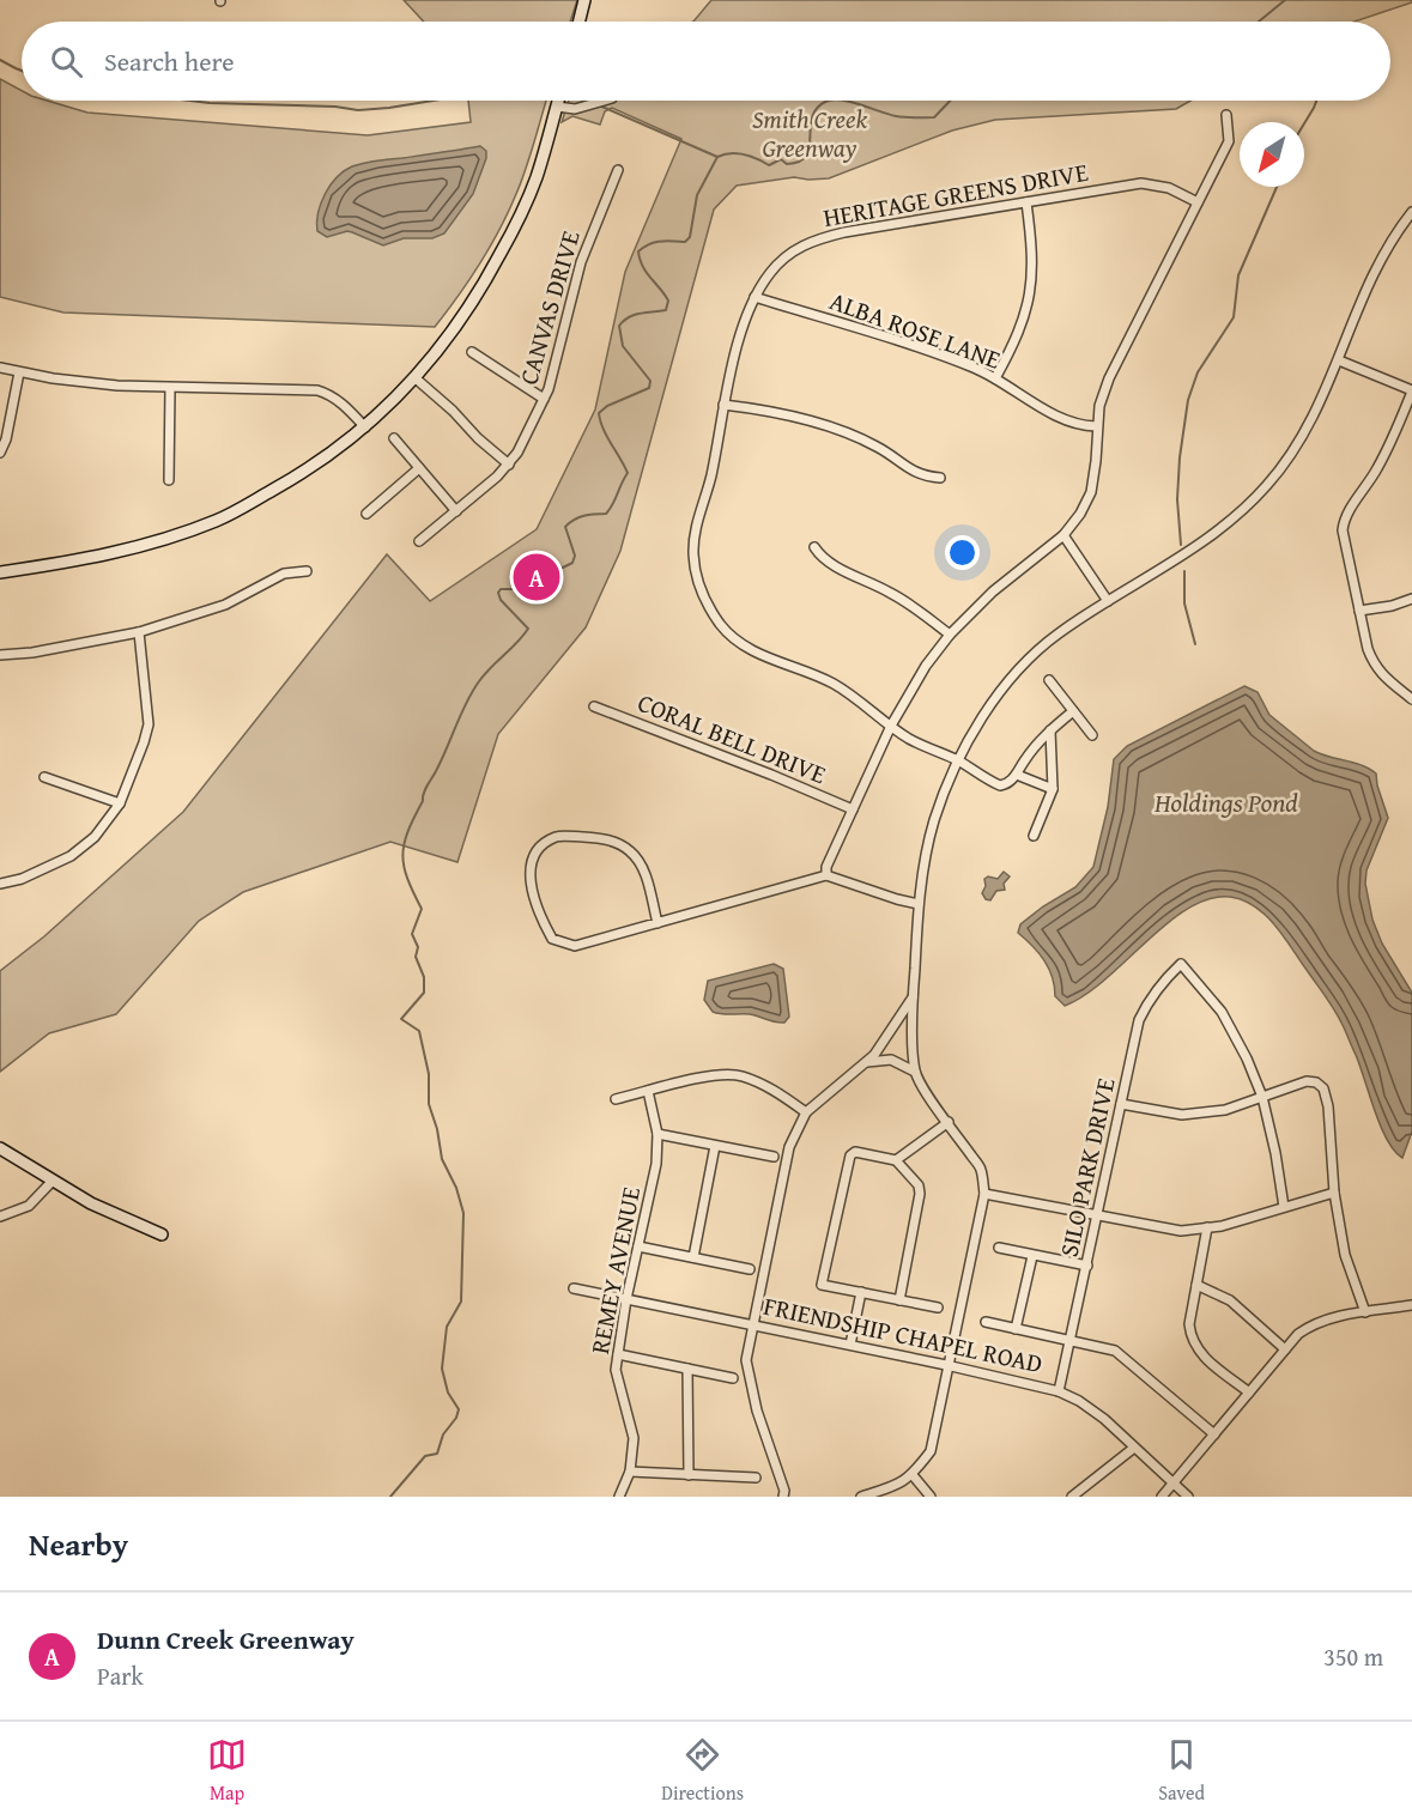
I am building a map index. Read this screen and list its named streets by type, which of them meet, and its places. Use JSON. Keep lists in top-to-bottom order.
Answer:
{
  "streets": {
    "street": [
      "HERITAGE GREENS DRIVE",
      "CANVAS DRIVE",
      "ALBA ROSE LANE",
      "CORAL BELL DRIVE",
      "SILO PARK DRIVE",
      "REMEY AVENUE",
      "FRIENDSHIP CHAPEL ROAD"
    ]
  },
  "crossings": [
    ["HERITAGE GREENS DRIVE", "ALBA ROSE LANE"],
    ["SILO PARK DRIVE", "FRIENDSHIP CHAPEL ROAD"],
    ["REMEY AVENUE", "FRIENDSHIP CHAPEL ROAD"]
  ],
  "water": ["Holdings Pond"],
  "parks": ["Smith Creek Greenway"],
  "north": "bottom left",
  "page": {
    "search": "Search here",
    "pins": "A",
    "heading": "Nearby",
    "list": [
      {
        "mark": "A",
        "name": "Dunn Creek Greenway",
        "note": "Park",
        "value": "350 m"
      }
    ],
    "nav": ["Map", "Directions", "Saved"]
  }
}
